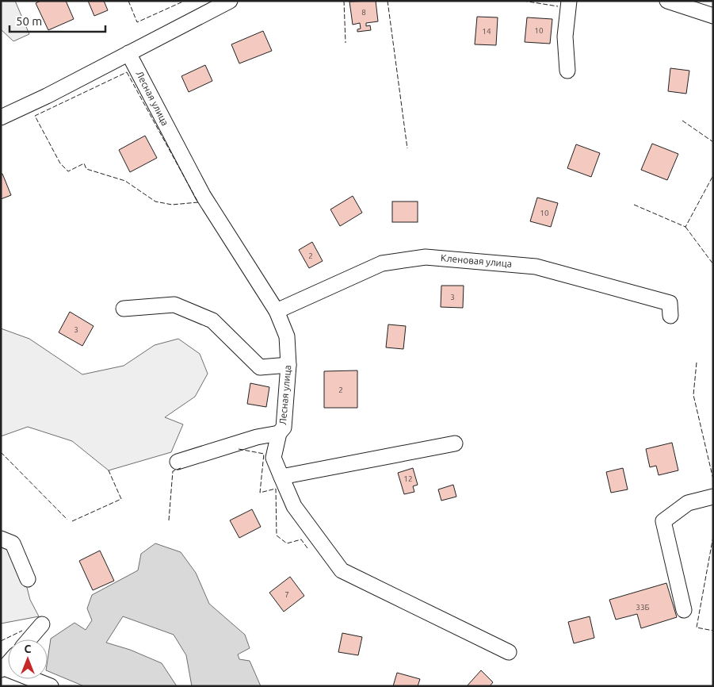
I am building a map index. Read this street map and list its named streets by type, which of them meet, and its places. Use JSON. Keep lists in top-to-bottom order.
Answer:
{
  "streets": {
    "street": ["Лесная улица", "Кленовая улица"]
  },
  "crossings": [
    ["Лесная улица", "Кленовая улица"]
  ],
  "house_numbers": [
    "8",
    "10",
    "14",
    "10",
    "2",
    "3",
    "3",
    "2",
    "12",
    "7",
    "33Б"
  ],
  "scale_bar": "50 m",
  "north": "top"
}
